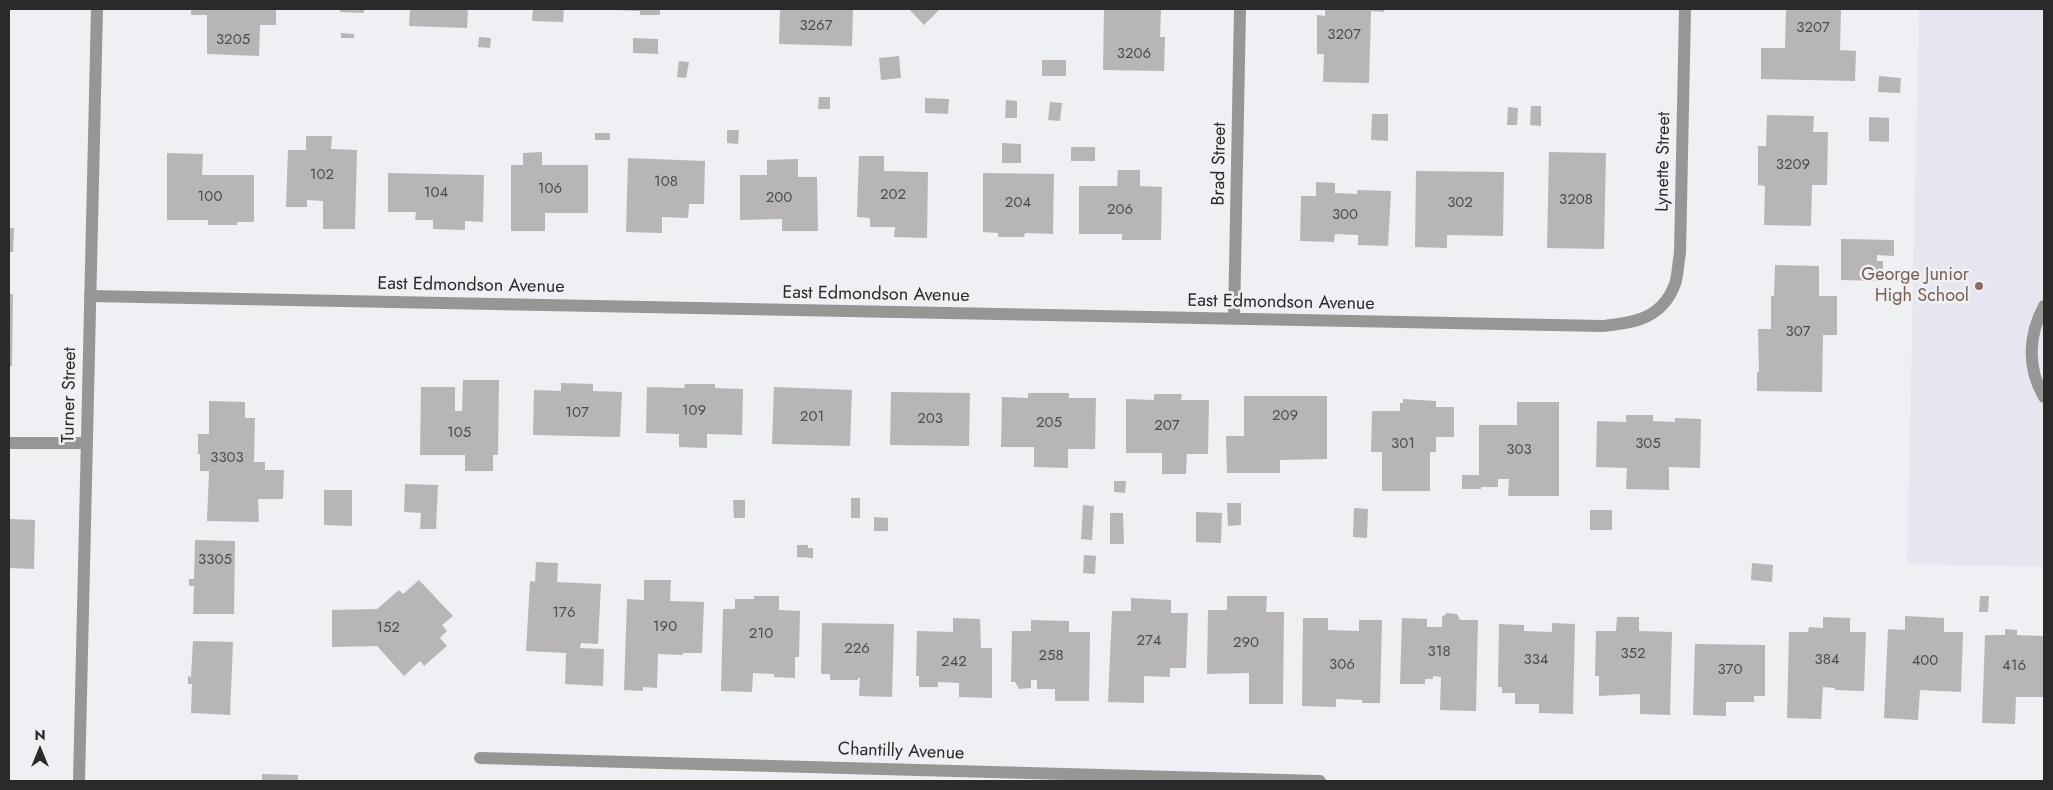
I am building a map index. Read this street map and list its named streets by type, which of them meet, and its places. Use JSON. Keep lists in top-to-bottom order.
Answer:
{
  "streets": {
    "street": [
      "Lynette Street",
      "Brad Street",
      "East Edmondson Avenue",
      "Turner Street",
      "Chantilly Avenue"
    ]
  },
  "crossings": [
    ["Lynette Street", "East Edmondson Avenue"],
    ["Brad Street", "East Edmondson Avenue"],
    ["East Edmondson Avenue", "Turner Street"]
  ],
  "places": ["George Junior High School"],
  "house_numbers": [
    "3267",
    "3207",
    "3207",
    "3205",
    "3206",
    "3209",
    "102",
    "108",
    "106",
    "104",
    "202",
    "100",
    "200",
    "3208",
    "204",
    "302",
    "206",
    "300",
    "307",
    "109",
    "107",
    "209",
    "201",
    "203",
    "205",
    "207",
    "105",
    "301",
    "305",
    "303",
    "3303",
    "3305",
    "176",
    "190",
    "152",
    "210",
    "274",
    "290",
    "226",
    "318",
    "352",
    "258",
    "334",
    "384",
    "400",
    "242",
    "306",
    "416",
    "370"
  ],
  "north": "top"
}
